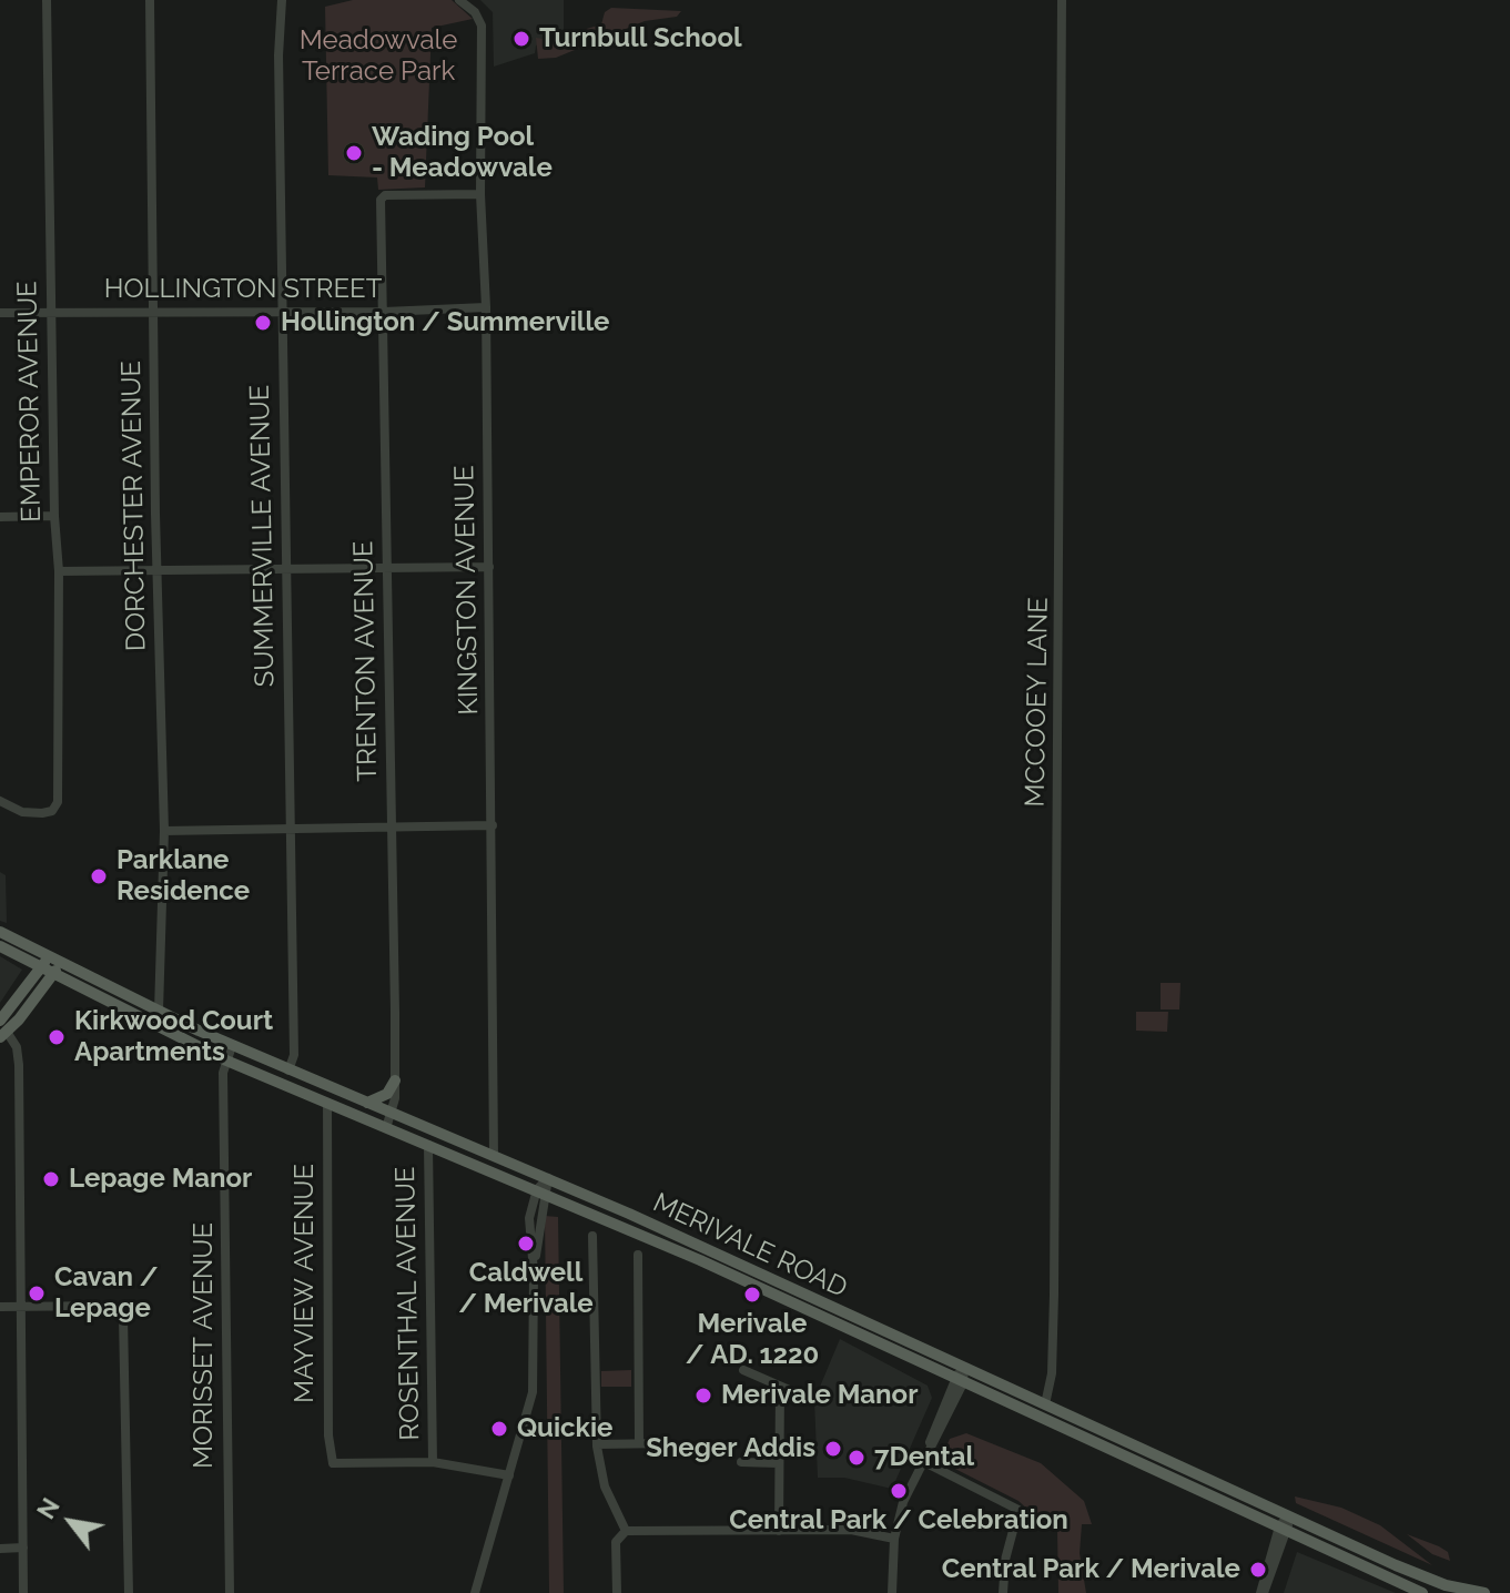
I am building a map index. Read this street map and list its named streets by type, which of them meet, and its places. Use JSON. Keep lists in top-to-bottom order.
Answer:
{
  "streets": {
    "main road": ["MERIVALE ROAD"],
    "street": [
      "HOLLINGTON STREET",
      "EMPEROR AVENUE",
      "DORCHESTER AVENUE",
      "SUMMERVILLE AVENUE",
      "KINGSTON AVENUE",
      "TRENTON AVENUE",
      "MCCOOEY LANE",
      "MAYVIEW AVENUE",
      "ROSENTHAL AVENUE",
      "MORISSET AVENUE"
    ]
  },
  "crossings": [
    ["HOLLINGTON STREET", "EMPEROR AVENUE"],
    ["HOLLINGTON STREET", "DORCHESTER AVENUE"],
    ["HOLLINGTON STREET", "SUMMERVILLE AVENUE"],
    ["HOLLINGTON STREET", "KINGSTON AVENUE"],
    ["HOLLINGTON STREET", "TRENTON AVENUE"],
    ["DORCHESTER AVENUE", "MERIVALE ROAD"],
    ["SUMMERVILLE AVENUE", "MERIVALE ROAD"],
    ["KINGSTON AVENUE", "TRENTON AVENUE"],
    ["KINGSTON AVENUE", "MERIVALE ROAD"],
    ["TRENTON AVENUE", "MERIVALE ROAD"],
    ["MCCOOEY LANE", "MERIVALE ROAD"],
    ["MERIVALE ROAD", "MAYVIEW AVENUE"],
    ["MERIVALE ROAD", "ROSENTHAL AVENUE"],
    ["MERIVALE ROAD", "MORISSET AVENUE"],
    ["MAYVIEW AVENUE", "ROSENTHAL AVENUE"]
  ],
  "parks": ["Meadowvale Terrace Park"],
  "places": [
    "Turnbull School",
    "Wading Pool - Meadowvale",
    "Hollington / Summerville",
    "Parklane Residence",
    "Kirkwood Court Apartments",
    "Lepage Manor",
    "Caldwell / Merivale",
    "Cavan / Lepage",
    "Merivale / AD. 1220",
    "Merivale Manor",
    "Quickie",
    "Sheger Addis",
    "7Dental",
    "Central Park / Celebration",
    "Central Park / Merivale"
  ],
  "north": "top left"
}
